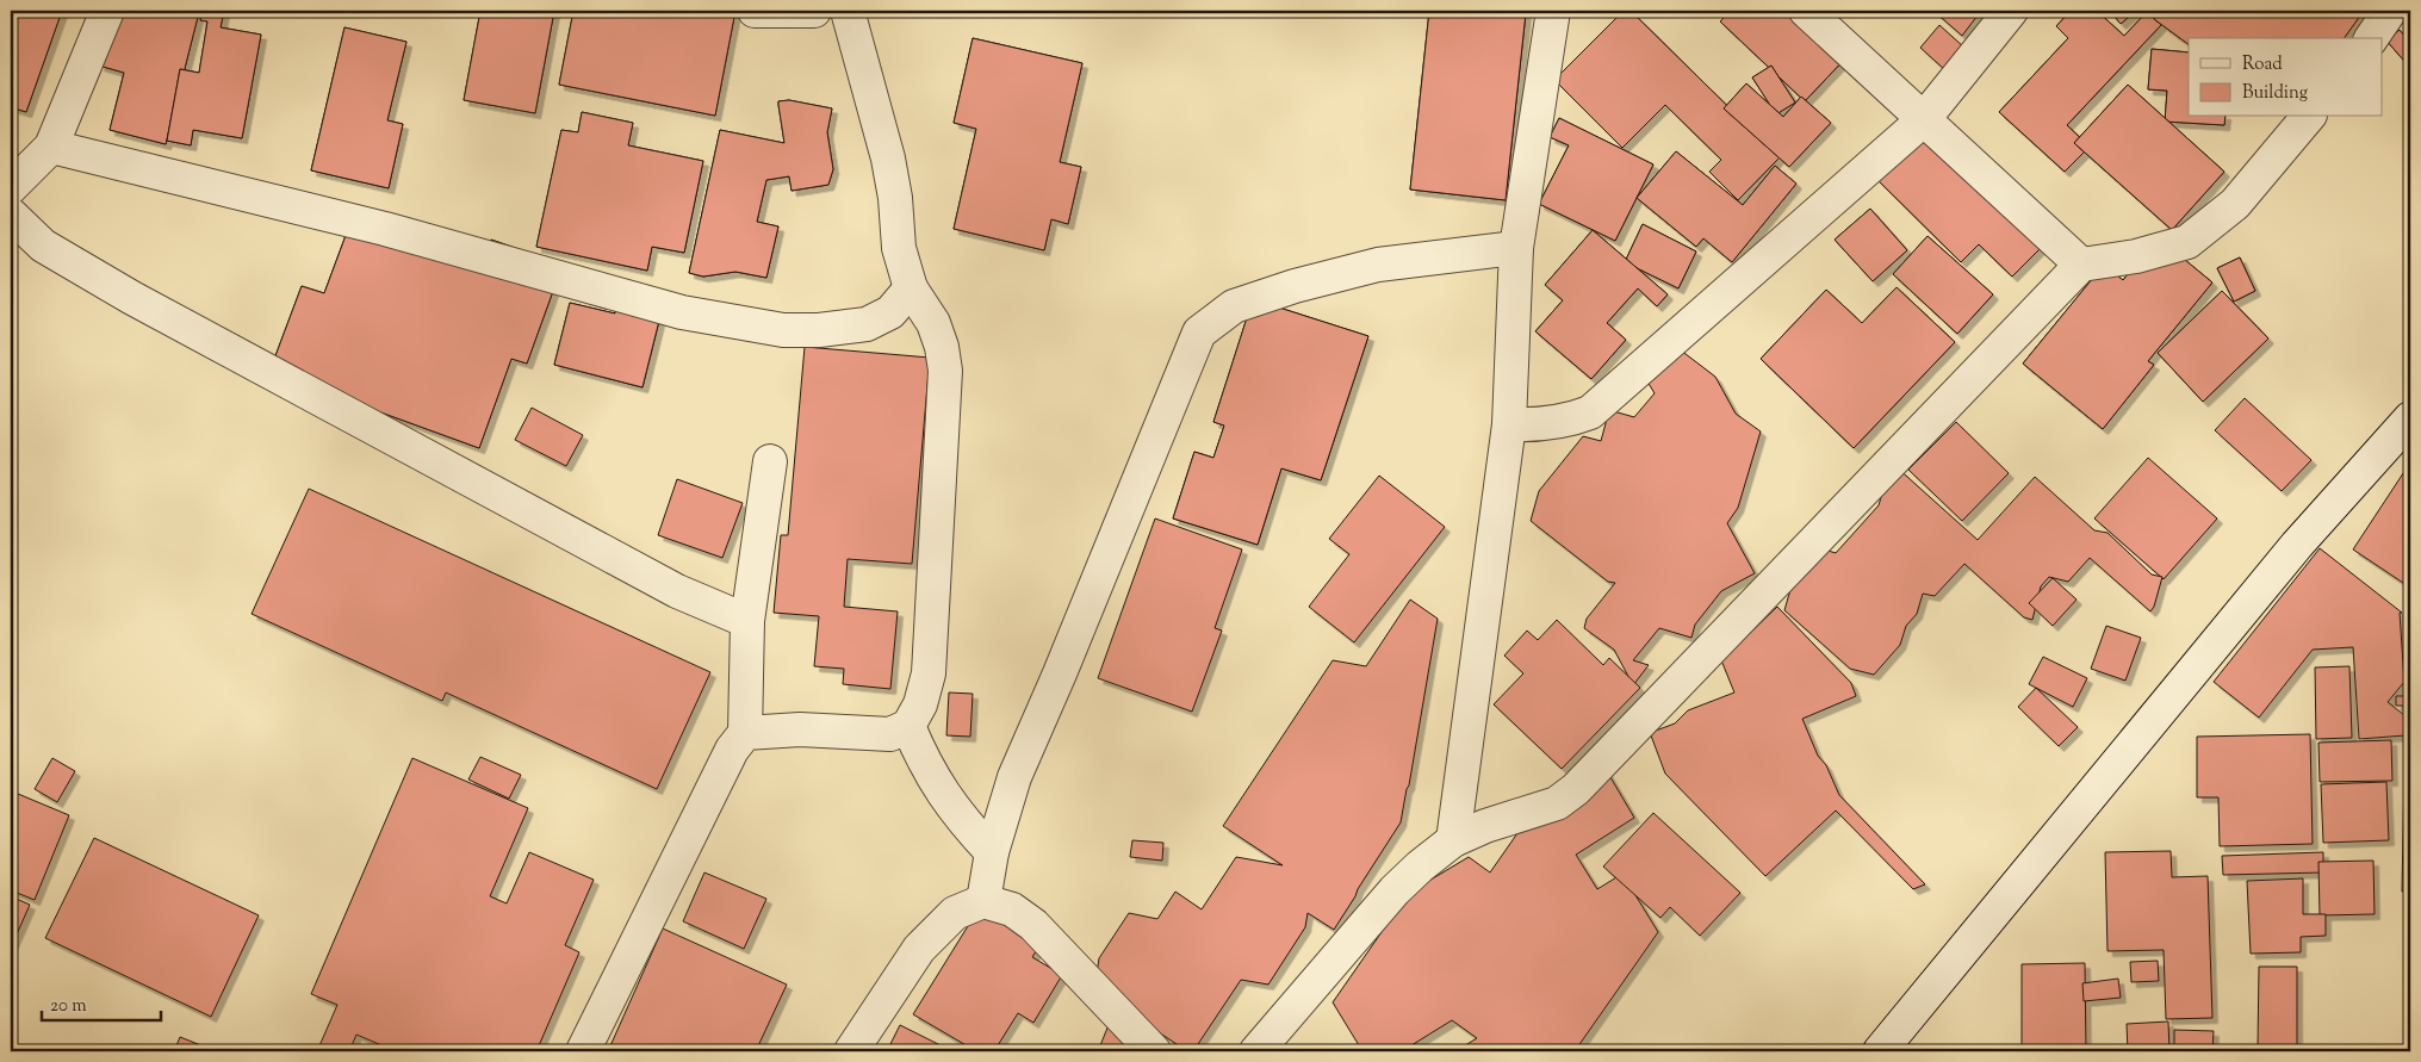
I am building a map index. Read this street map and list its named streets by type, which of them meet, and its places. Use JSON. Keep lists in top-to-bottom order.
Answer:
{
  "legend": ["Road", "Building"],
  "scale_bar": "20 m"
}
